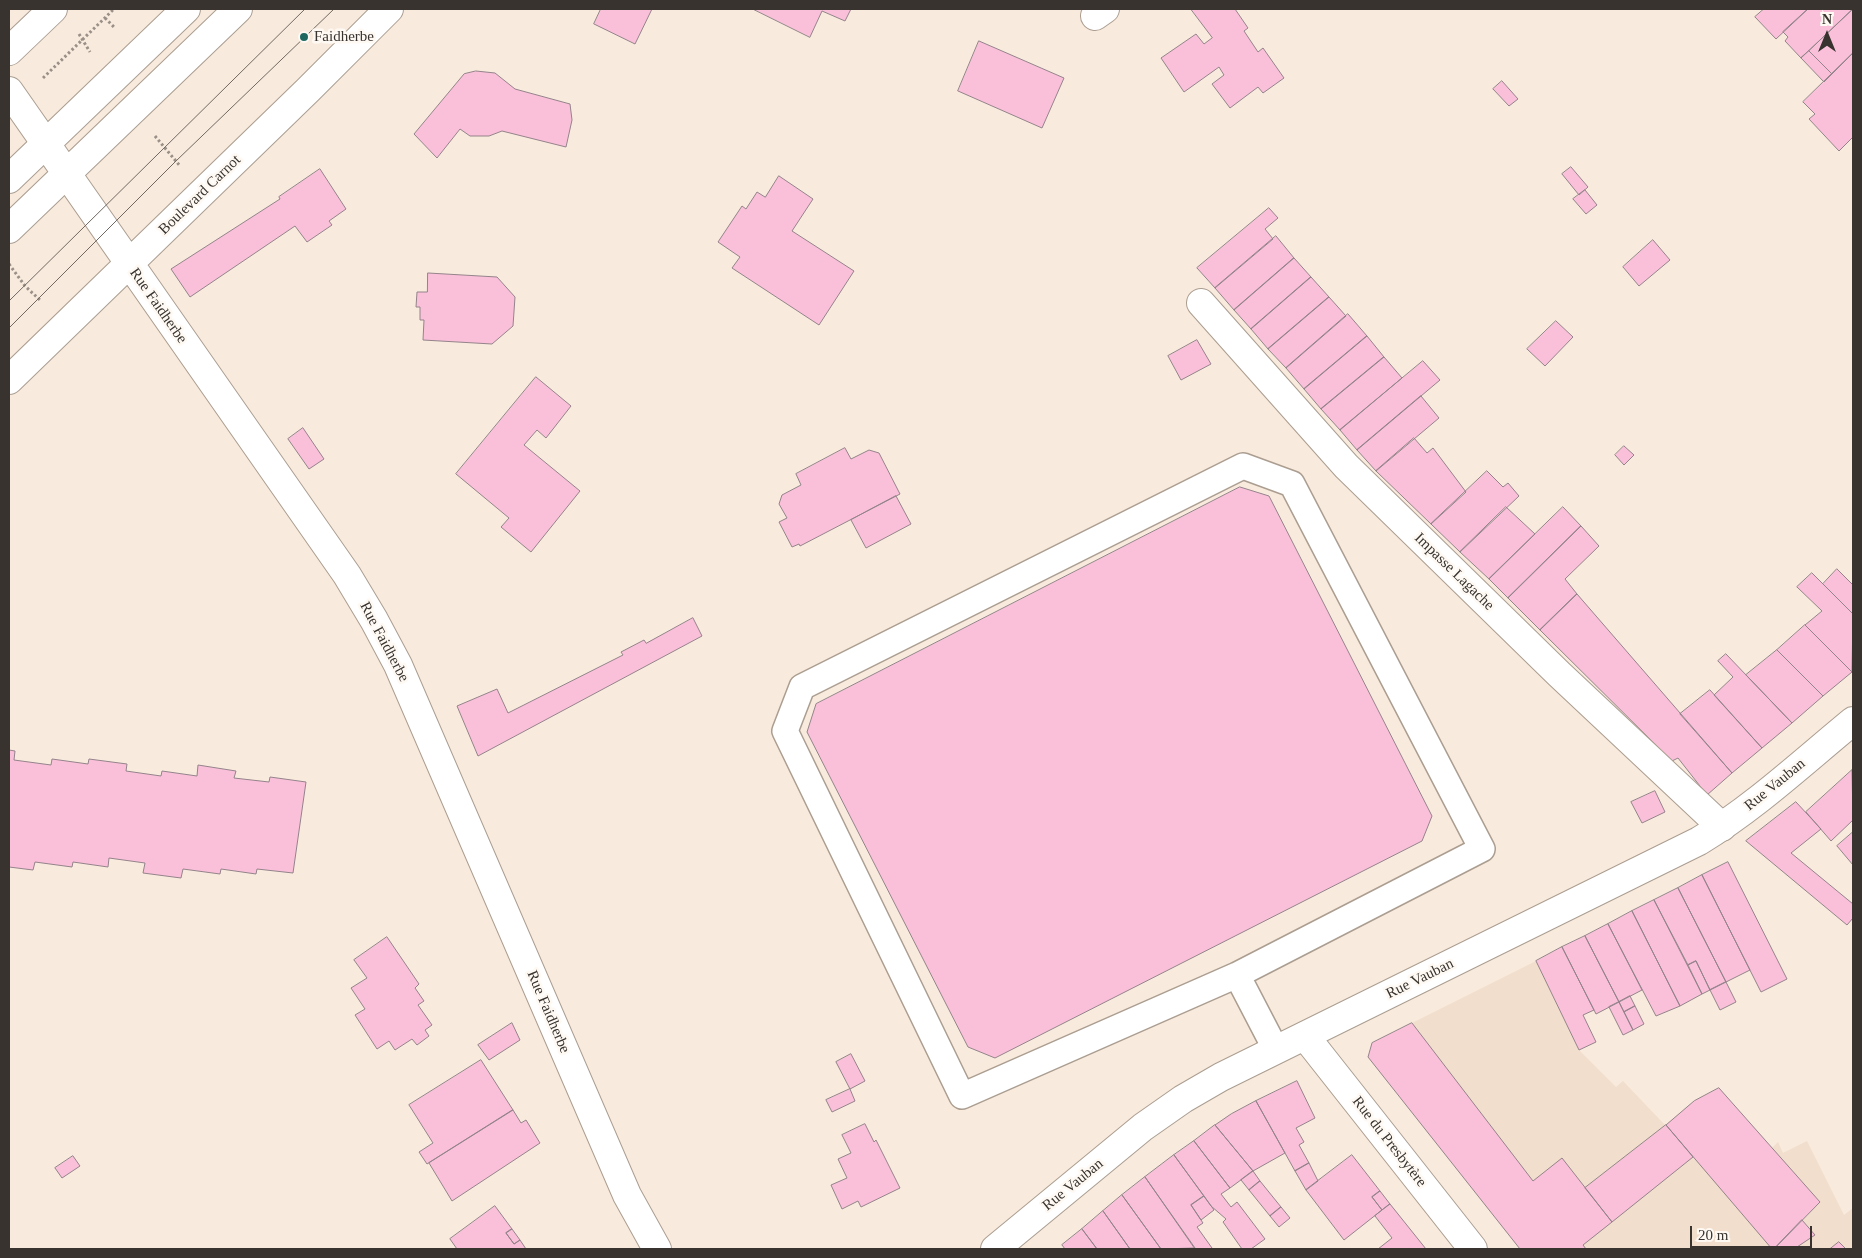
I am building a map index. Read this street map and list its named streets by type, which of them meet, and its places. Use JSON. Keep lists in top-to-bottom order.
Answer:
{
  "streets": {
    "street": [
      "Boulevard Carnot",
      "Rue Faidherbe",
      "Impasse Lagache",
      "Rue Vauban",
      "Rue du Presbytère"
    ]
  },
  "crossings": [
    ["Boulevard Carnot", "Rue Faidherbe"],
    ["Impasse Lagache", "Rue Vauban"],
    ["Rue Vauban", "Rue du Presbytère"]
  ],
  "places": ["Faidherbe"],
  "scale_bar": "20 m",
  "north": "top"
}
